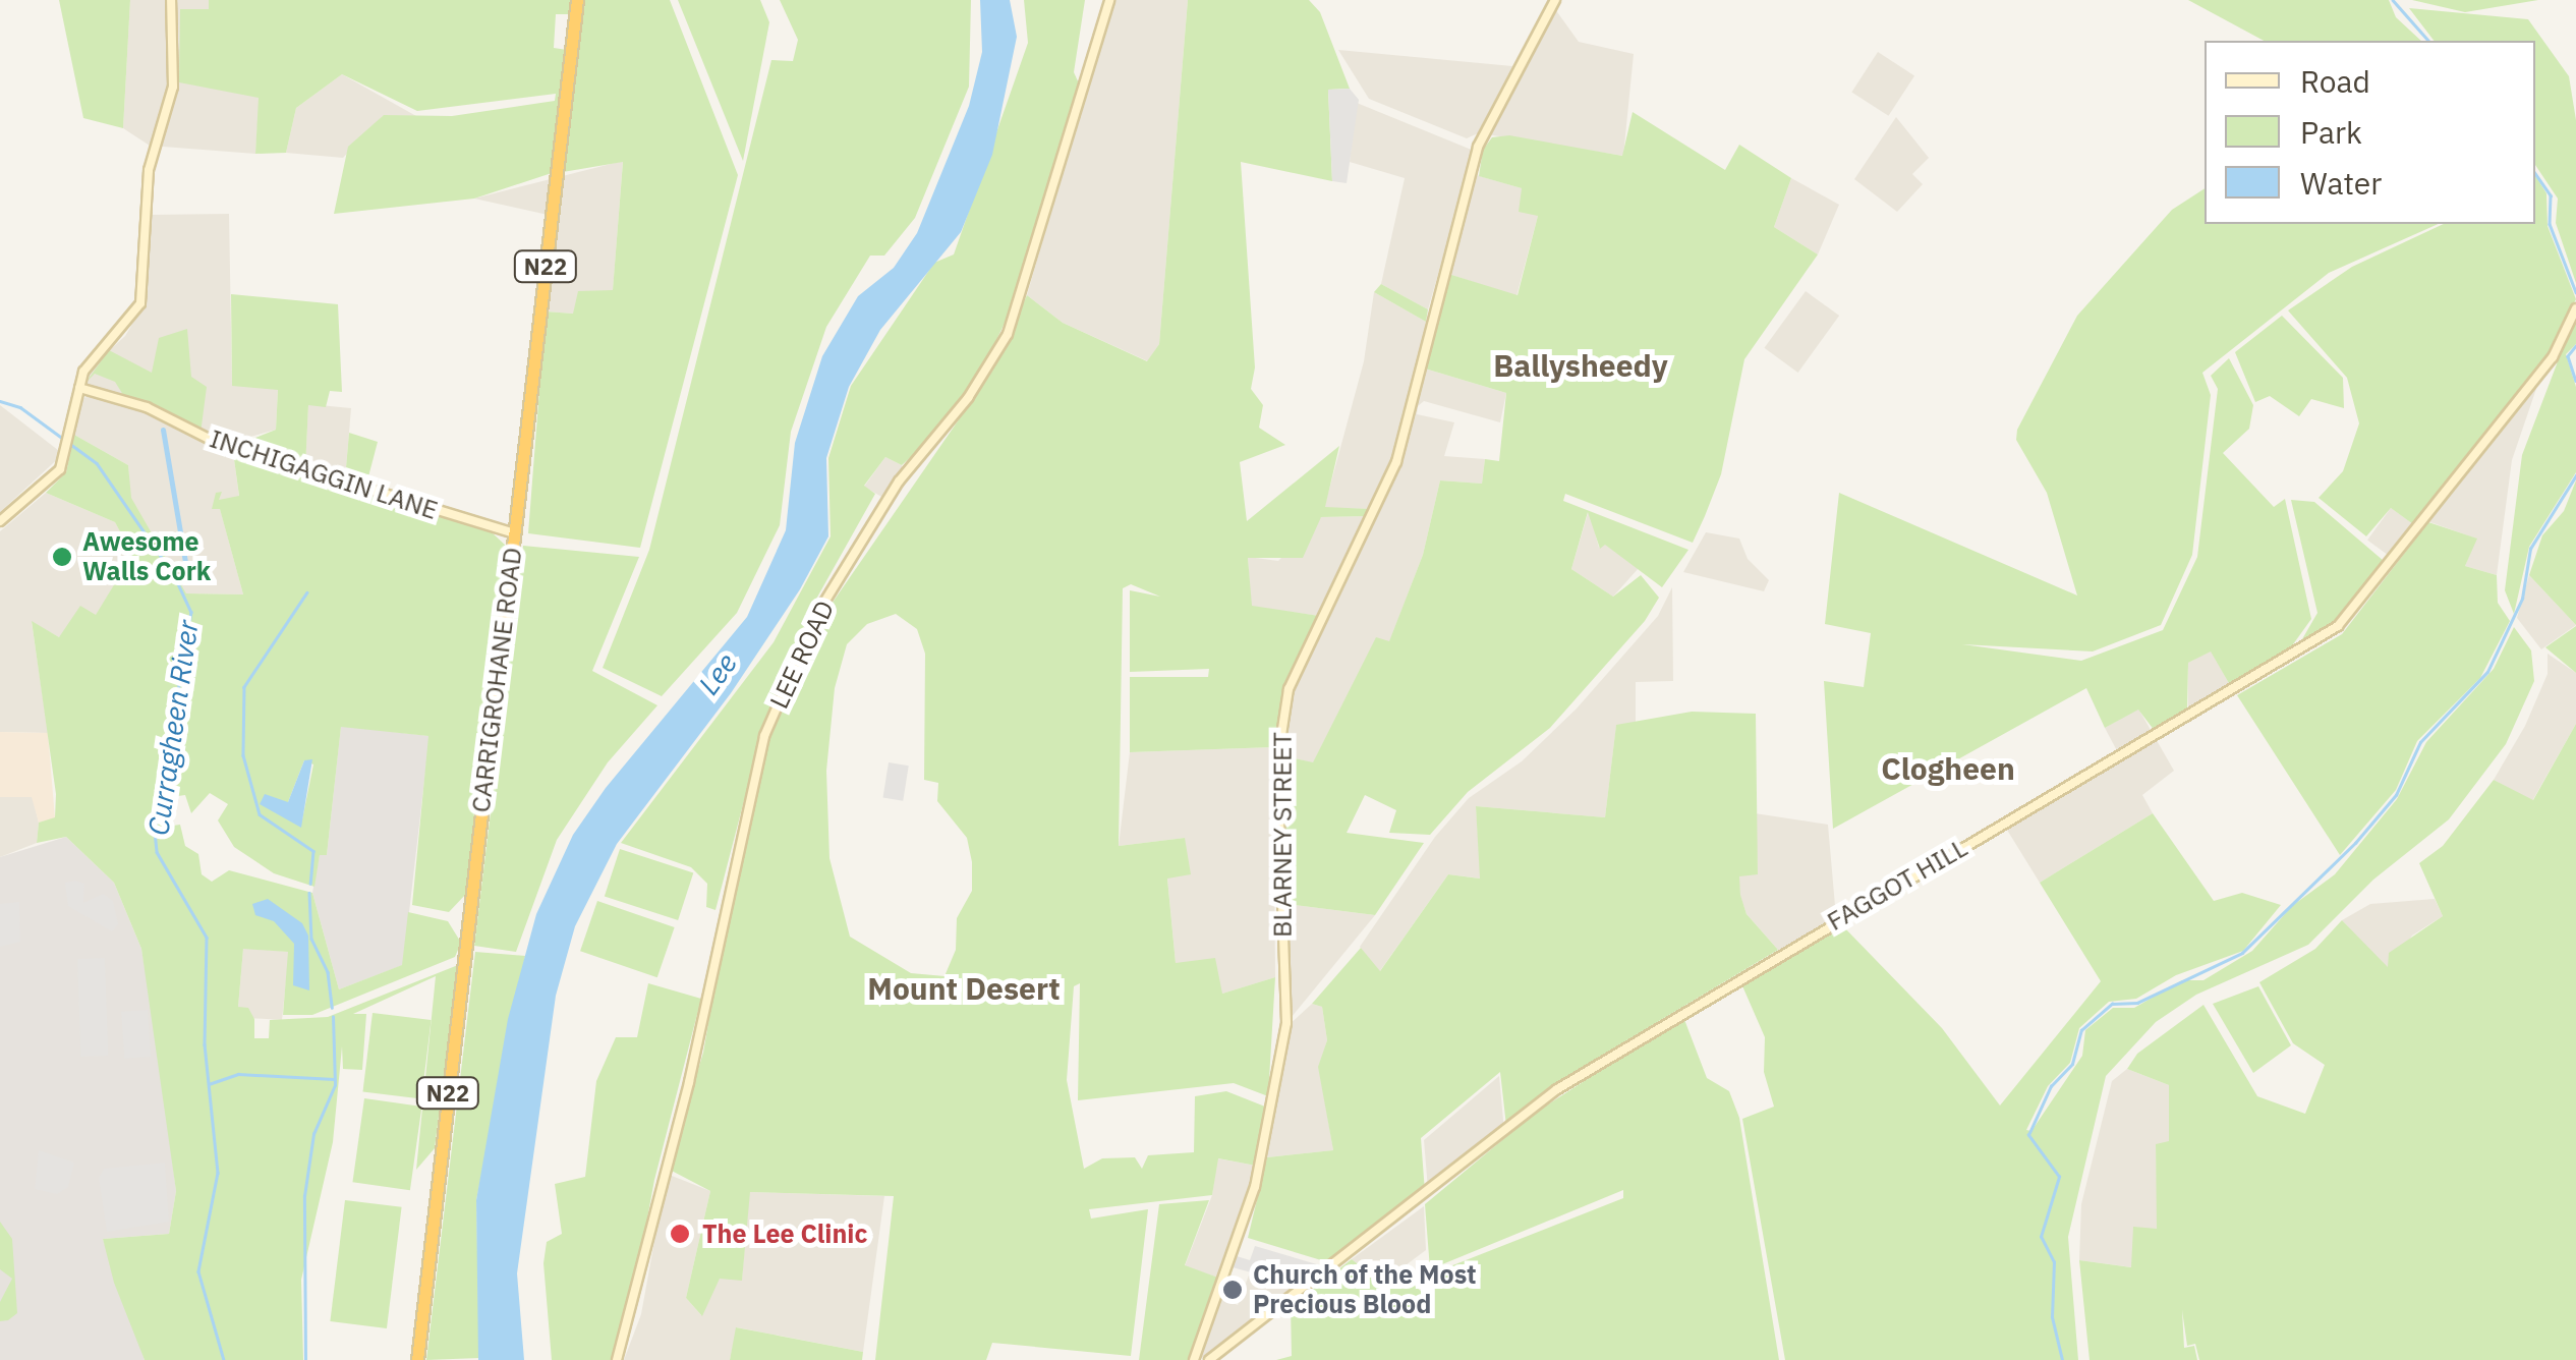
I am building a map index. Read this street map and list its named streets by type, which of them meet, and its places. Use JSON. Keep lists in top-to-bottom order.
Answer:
{
  "streets": {
    "highway": ["N22", "CARRIGROHANE ROAD"],
    "street": [
      "INCHIGAGGIN LANE",
      "LEE ROAD",
      "BLARNEY STREET",
      "FAGGOT HILL"
    ]
  },
  "crossings": [
    ["INCHIGAGGIN LANE", "CARRIGROHANE ROAD"]
  ],
  "districts": ["Ballysheedy", "Clogheen", "Mount Desert"],
  "water": ["Lee", "Curragheen River"],
  "places": ["Awesome Walls Cork", "The Lee Clinic", "Church of the Most Precious Blood"],
  "legend": ["Road", "Park", "Water"]
}
